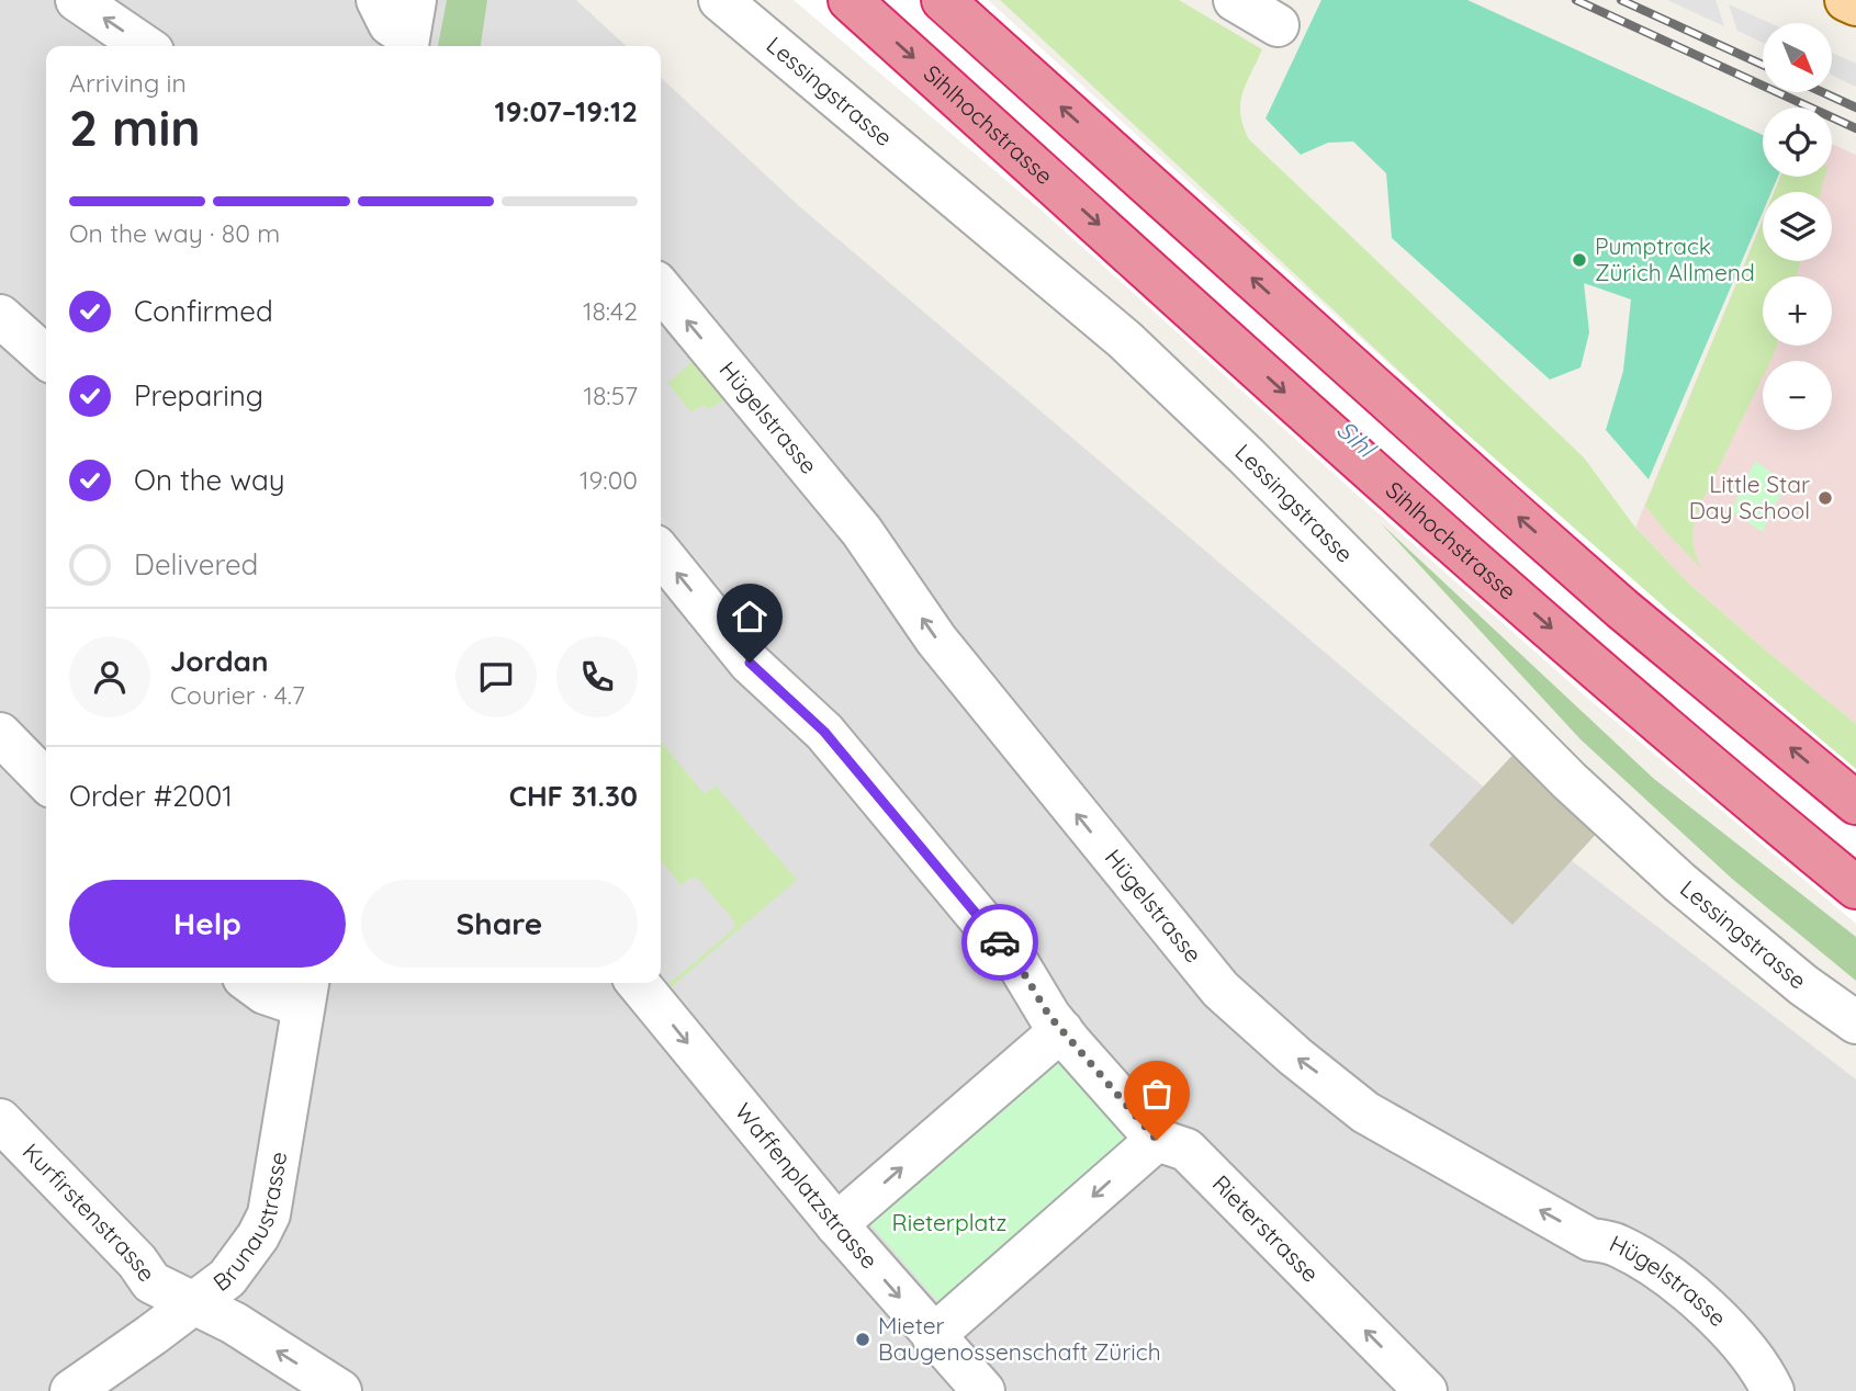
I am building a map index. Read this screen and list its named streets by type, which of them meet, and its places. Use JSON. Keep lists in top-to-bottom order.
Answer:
{
  "streets": {
    "highway": ["Sihlhochstrasse"],
    "street": [
      "Lessingstrasse",
      "Hügelstrasse",
      "Waffenplatzstrasse",
      "Kurfirstenstrasse",
      "Brunaustrasse",
      "Rieterstrasse"
    ]
  },
  "crossings": [
    ["Kurfirstenstrasse", "Brunaustrasse"]
  ],
  "one_way": [
    "Hügelstrasse",
    "Waffenplatzstrasse",
    "Kurfirstenstrasse",
    "Rieterstrasse"
  ],
  "water": ["Sihl"],
  "parks": ["Rieterplatz"],
  "places": ["Pumptrack Zürich Allmend", "Little Star Day School", "Mieter Baugenossenschaft Zürich"],
  "north": "bottom right",
  "page": {
    "map_buttons": ["+", "−"],
    "heading": ["2 min", "Arriving in", "19:07–19:12"],
    "panel": [
      "Jordan",
      "Courier · 4.7",
      "Order #2001",
      "CHF 31.30"
    ],
    "bar": "On the way · 80 m",
    "list": [
      ["Confirmed", "18:42"],
      ["Preparing", "18:57"],
      ["On the way", "19:00"],
      "Delivered"
    ],
    "buttons": ["Help", "Share"]
  }
}
